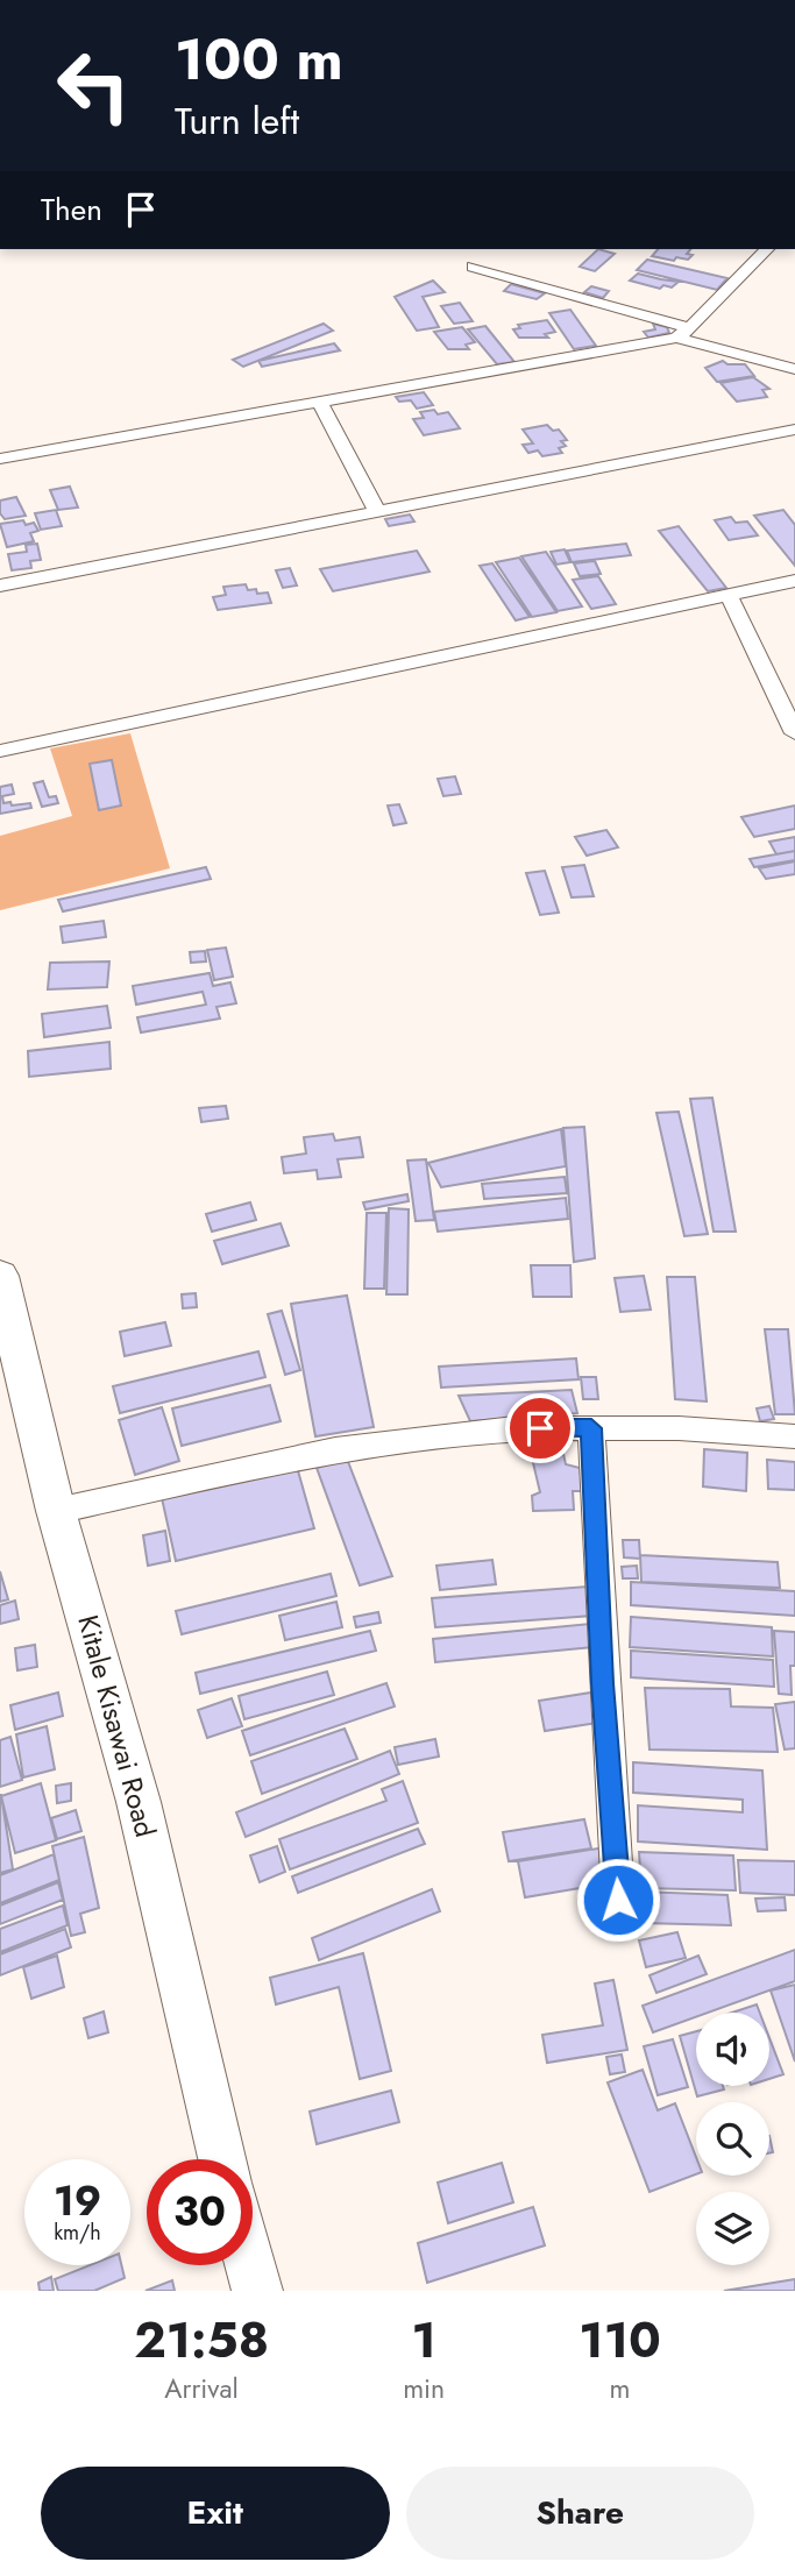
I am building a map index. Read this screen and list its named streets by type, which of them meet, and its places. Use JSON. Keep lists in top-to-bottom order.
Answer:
{
  "streets": {
    "street": ["Kitale Kisawai Road"]
  },
  "page": {
    "turn": ["100 m", "Turn left"],
    "then": "Then",
    "speed": "19 km/h",
    "limit": "30",
    "eta": [
      "21:58",
      "Arrival",
      "1",
      "min",
      "110",
      "m"
    ],
    "buttons": ["Exit", "Share"]
  }
}
